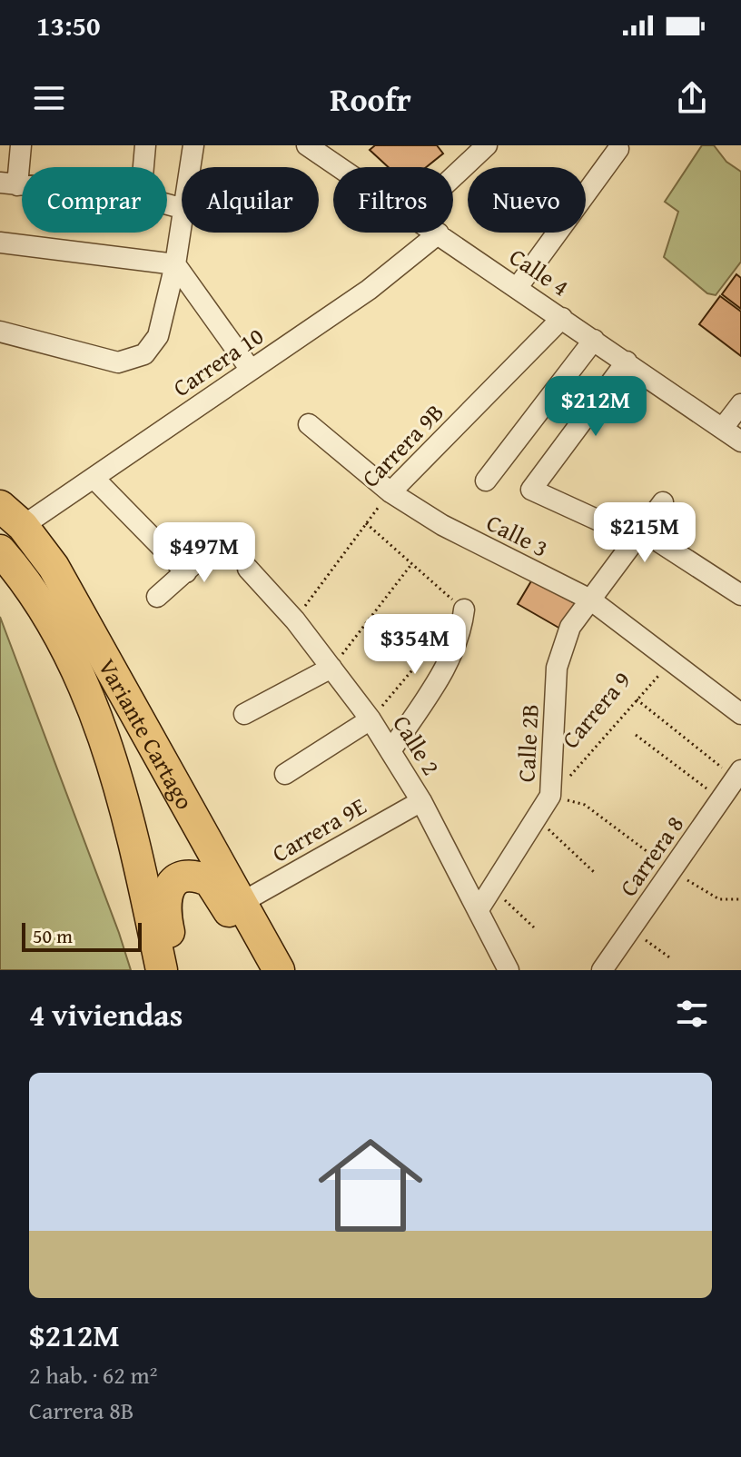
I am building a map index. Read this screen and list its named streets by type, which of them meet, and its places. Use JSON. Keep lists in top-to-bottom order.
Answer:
{
  "streets": {
    "highway": ["Variante Cartago"],
    "street": [
      "Calle 4",
      "Carrera 10",
      "Carrera 9B",
      "Calle 3",
      "Calle 2B",
      "Calle 2",
      "Carrera 9E",
      "Carrera 8"
    ],
    "path": ["Carrera 9"]
  },
  "crossings": [
    ["Calle 4", "Carrera 10"],
    ["Calle 4", "Carrera 9B"],
    ["Carrera 10", "Variante Cartago"],
    ["Carrera 9B", "Calle 3"],
    ["Carrera 9B", "Calle 2"],
    ["Calle 3", "Carrera 9"],
    ["Calle 3", "Calle 2B"],
    ["Carrera 9", "Calle 2B"],
    ["Variante Cartago", "Carrera 9E"],
    ["Calle 2B", "Carrera 8"],
    ["Calle 2", "Carrera 9E"]
  ],
  "scale_bar": "50 m",
  "page": {
    "status": "13:50",
    "header": "Roofr",
    "chip": [
      "Comprar",
      "Alquilar",
      "Filtros",
      "Nuevo"
    ],
    "price": [
      "$212M",
      "$215M",
      "$497M",
      "$354M"
    ],
    "scale": "50 m",
    "heading": "4 viviendas",
    "list": [
      {
        "name": "$212M",
        "note": "2 hab. · 62 m² · Carrera 8B"
      }
    ]
  }
}
